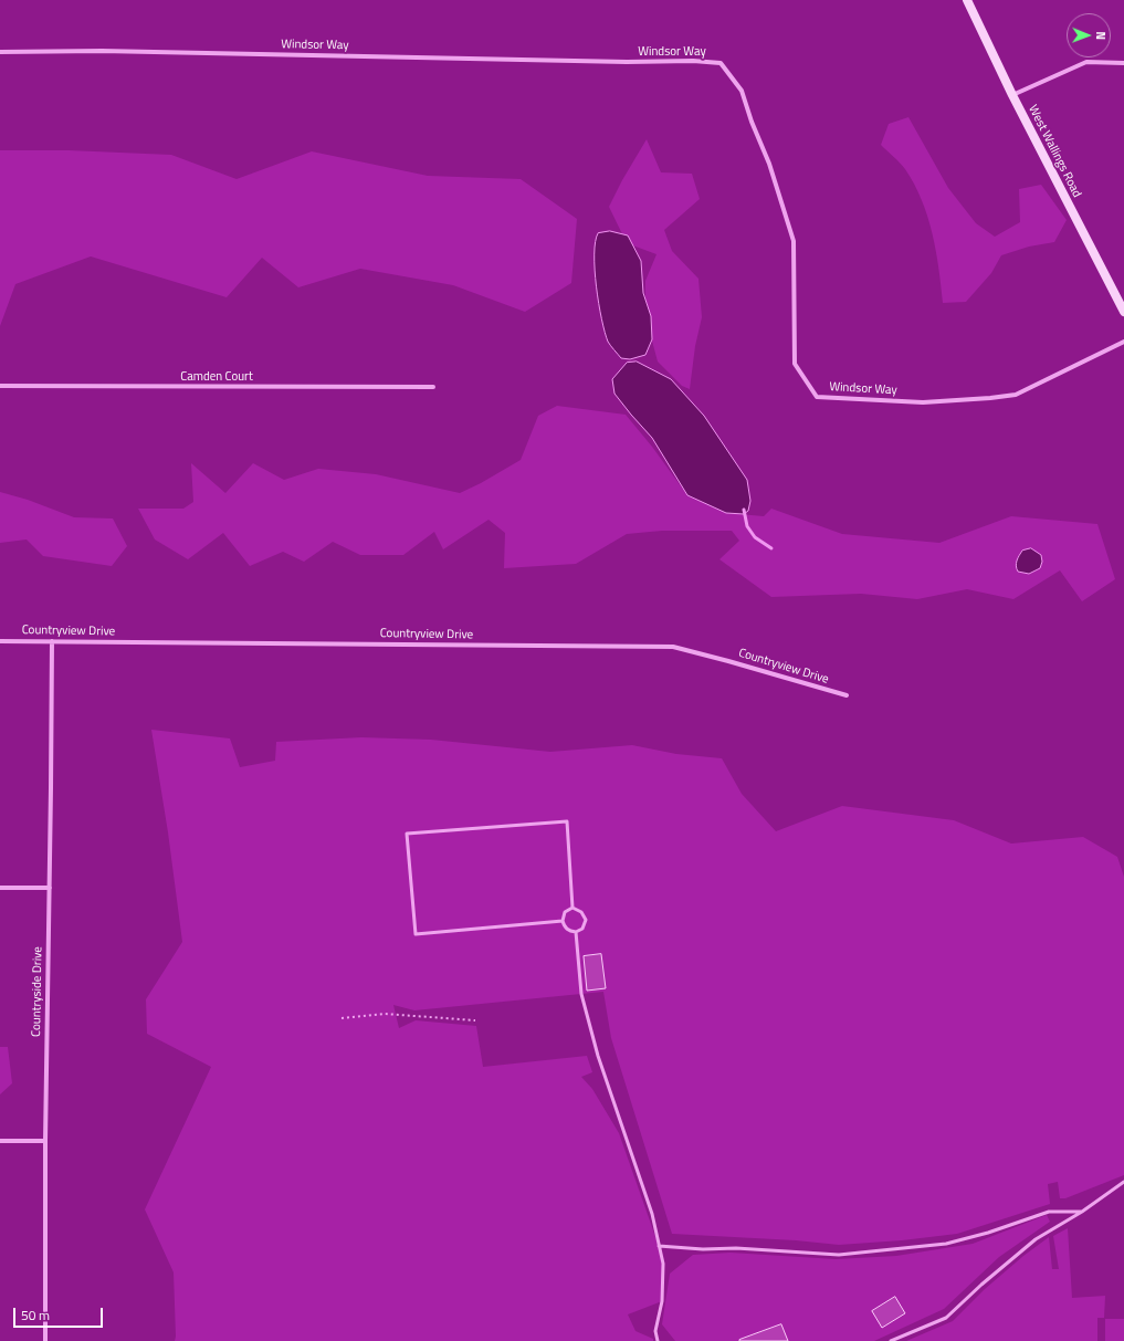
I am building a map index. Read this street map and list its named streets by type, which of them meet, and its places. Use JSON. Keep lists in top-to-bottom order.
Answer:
{
  "streets": {
    "street": [
      "Windsor Way",
      "West Wallings Road",
      "Camden Court",
      "Countryview Drive",
      "Countryside Drive"
    ]
  },
  "crossings": [
    ["Countryview Drive", "Countryside Drive"]
  ],
  "scale_bar": "50 m",
  "north": "right"
}
